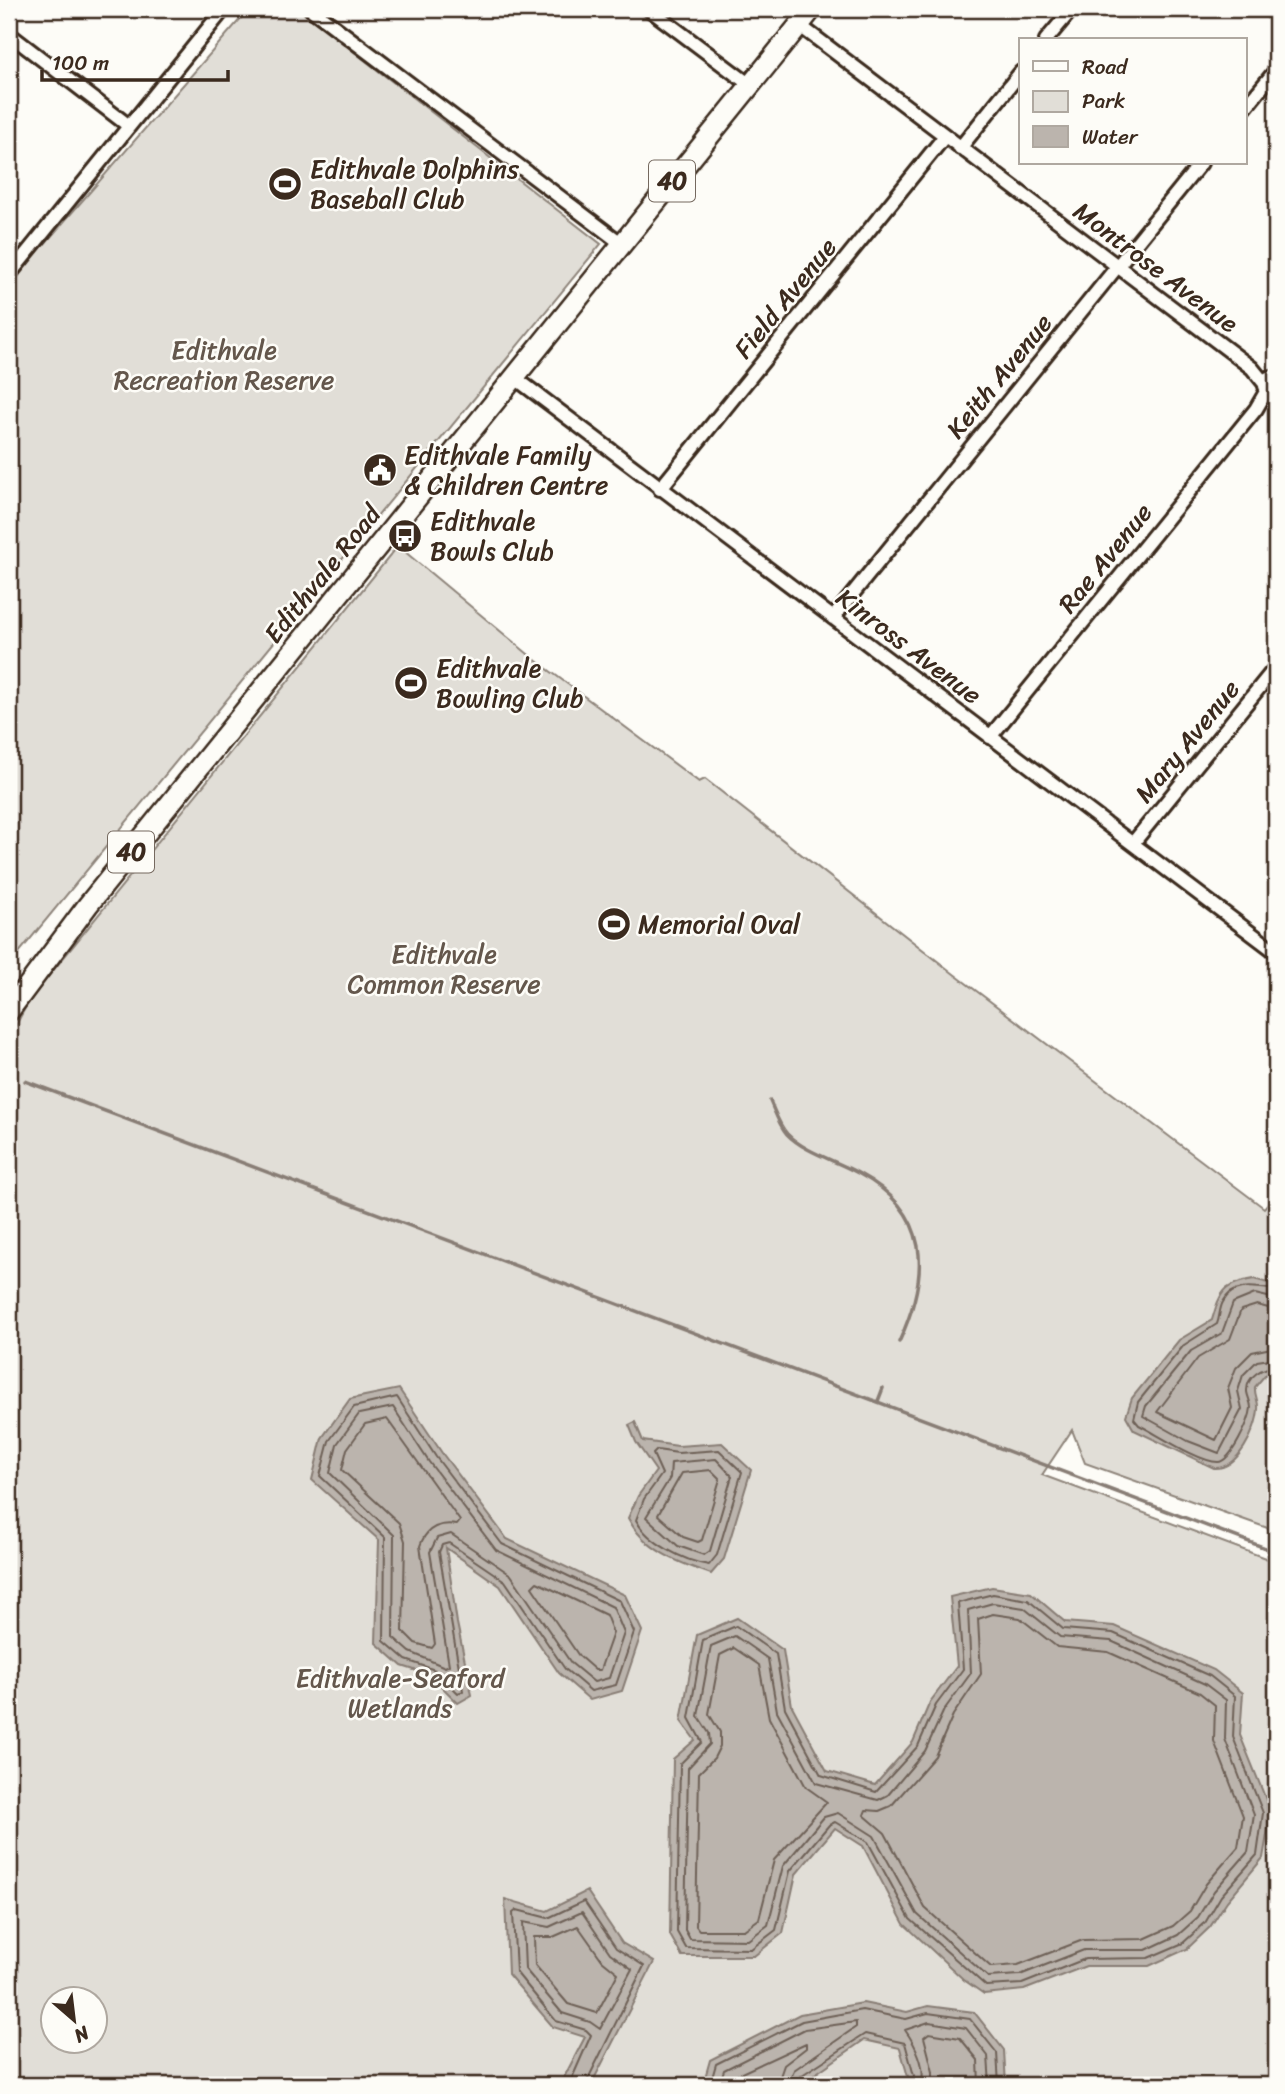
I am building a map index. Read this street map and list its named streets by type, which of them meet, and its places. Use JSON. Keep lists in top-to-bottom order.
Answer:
{
  "streets": {
    "highway": ["40", "Edithvale Road"],
    "street": [
      "Montrose Avenue",
      "Field Avenue",
      "Keith Avenue",
      "Rae Avenue",
      "Kinross Avenue",
      "Mary Avenue"
    ]
  },
  "crossings": [
    ["Montrose Avenue", "Field Avenue"],
    ["Montrose Avenue", "Keith Avenue"],
    ["Montrose Avenue", "Rae Avenue"],
    ["Montrose Avenue", "Edithvale Road"],
    ["Field Avenue", "Kinross Avenue"],
    ["Keith Avenue", "Kinross Avenue"],
    ["Rae Avenue", "Kinross Avenue"],
    ["Edithvale Road", "Kinross Avenue"],
    ["Kinross Avenue", "Mary Avenue"]
  ],
  "parks": ["Edithvale Recreation Reserve", "Edithvale Common Reserve", "Edithvale-Seaford Wetlands"],
  "places": {
    "sports": ["Edithvale Dolphins Baseball Club", "Edithvale Bowling Club", "Memorial Oval"],
    "public building": ["Edithvale Family & Children Centre"],
    "bus stop": ["Edithvale Bowls Club"]
  },
  "legend": ["Road", "Park", "Water"],
  "scale_bar": "100 m",
  "north": "bottom right"
}
